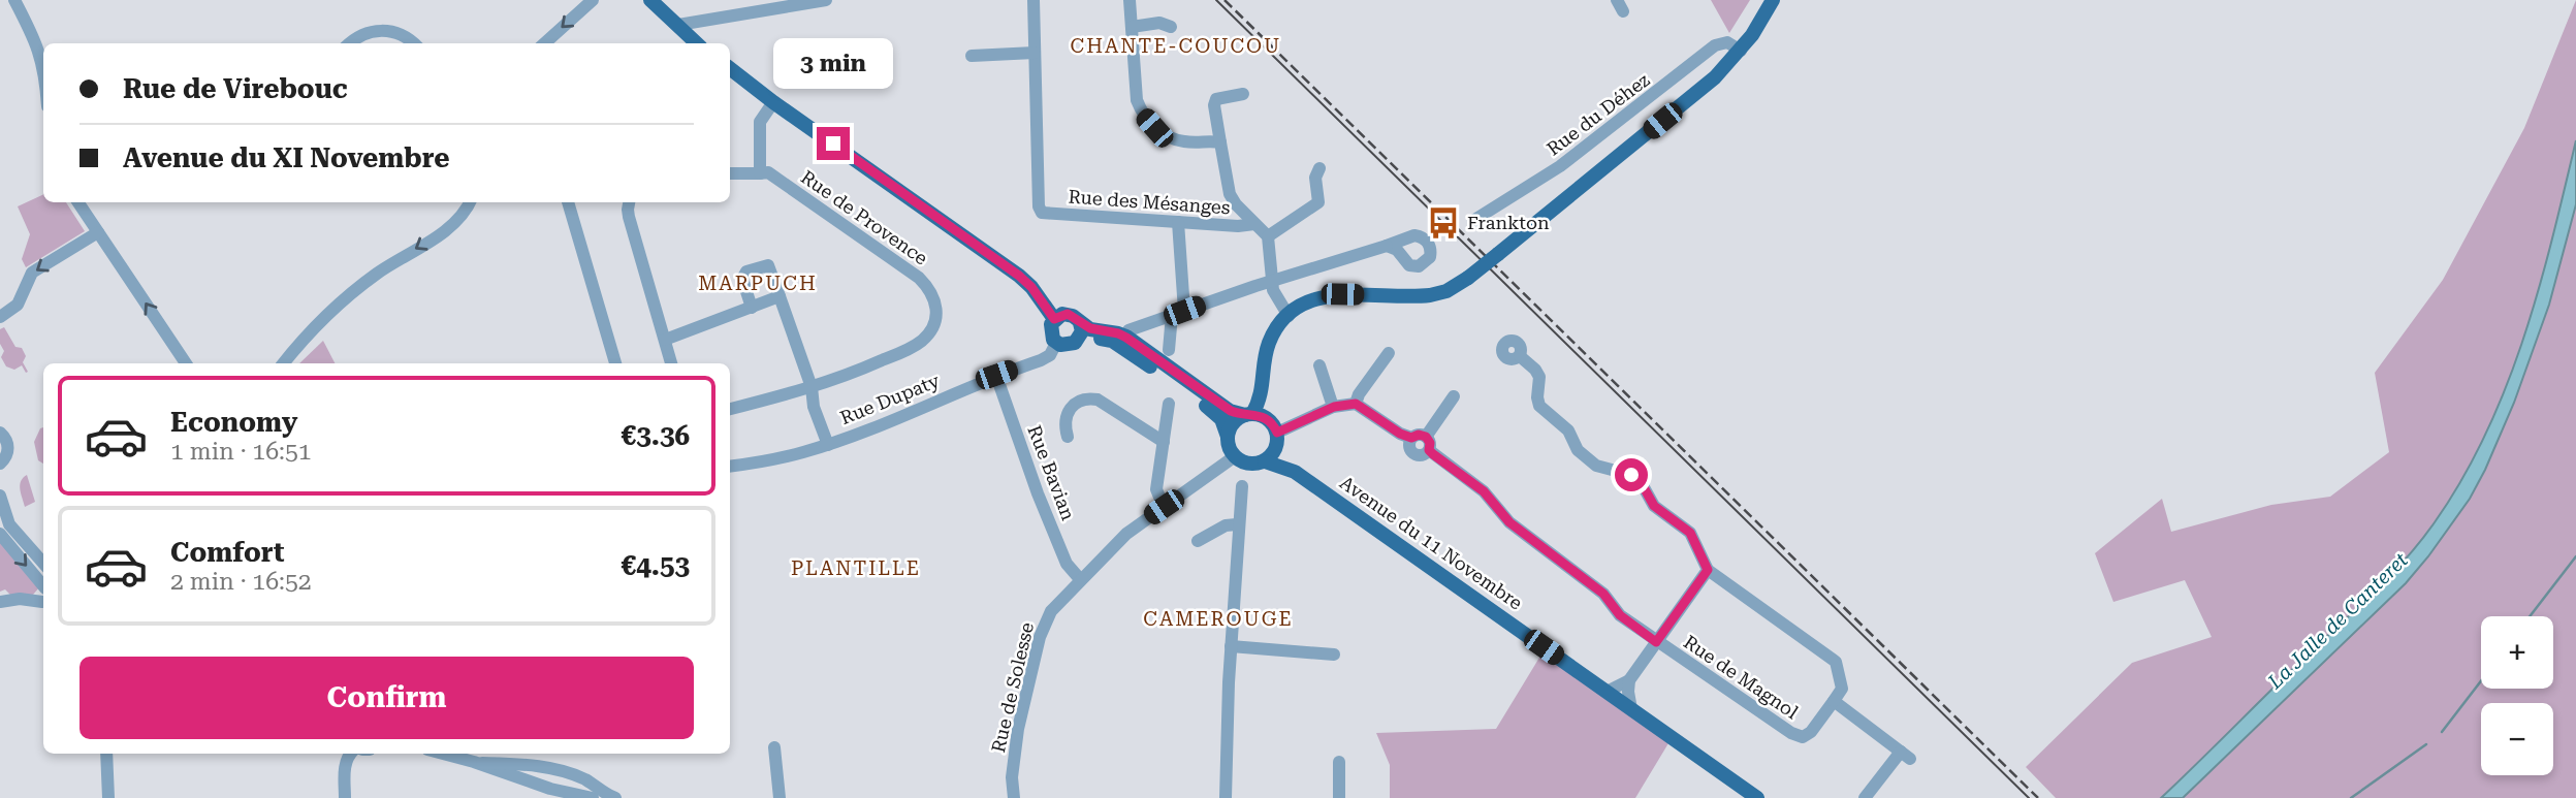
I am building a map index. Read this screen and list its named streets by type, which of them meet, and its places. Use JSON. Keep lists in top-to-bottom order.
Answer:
{
  "streets": {
    "main road": ["Avenue du 11 Novembre"],
    "street": [
      "Rue du Déhez",
      "Rue des Mésanges",
      "Rue de Provence",
      "Rue Dupaty",
      "Rue Bavian",
      "Rue de Magnol",
      "Rue de Solesse"
    ]
  },
  "crossings": [
    ["Rue Dupaty", "Rue Bavian"],
    ["Rue Bavian", "Rue de Solesse"],
    ["Avenue du 11 Novembre", "Rue de Magnol"],
    ["Avenue du 11 Novembre", "Rue de Solesse"]
  ],
  "districts": [
    "CHANTE-COUCOU",
    "MARPUCH",
    "PLANTILLE",
    "CAMEROUGE"
  ],
  "water": ["La Jalle de Canteret"],
  "places": {
    "bus stop": ["Frankton"]
  },
  "page": {
    "bubble": "3 min",
    "banner": ["Rue de Virebouc", "Avenue du XI Novembre"],
    "list": [
      {
        "name": "Economy",
        "note": "1 min · 16:51",
        "value": "€3.36"
      },
      {
        "name": "Comfort",
        "note": "2 min · 16:52",
        "value": "€4.53"
      }
    ],
    "map_buttons": ["+", "−"],
    "buttons": "Confirm"
  }
}
